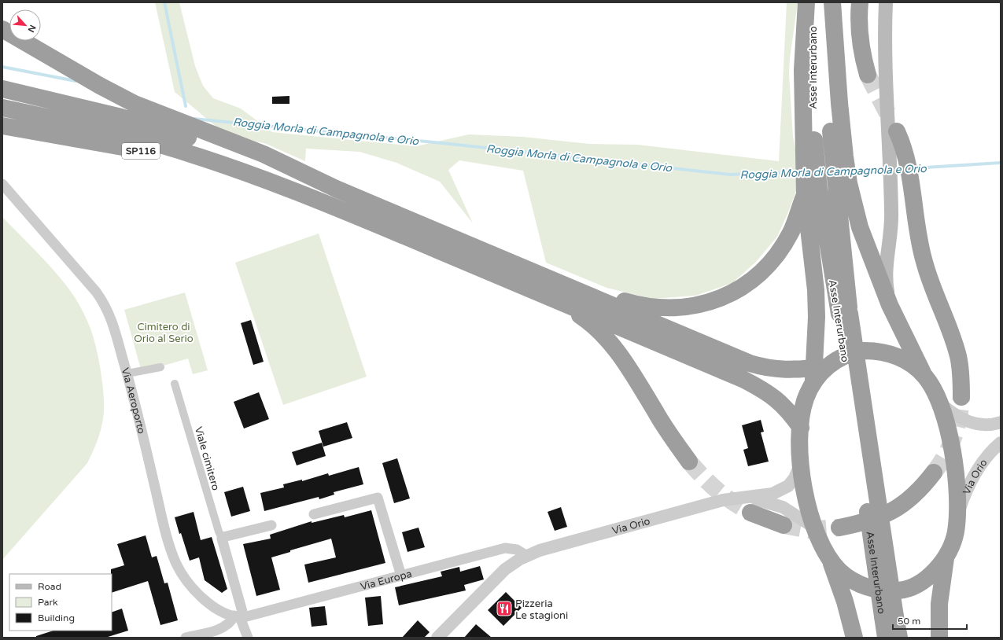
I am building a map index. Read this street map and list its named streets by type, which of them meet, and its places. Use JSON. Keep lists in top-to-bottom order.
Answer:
{
  "streets": {
    "highway": ["Asse Interurbano", "SP116"],
    "street": [
      "Via Aeroporto",
      "Viale cimitero",
      "Via Orio",
      "Via Europa"
    ]
  },
  "crossings": [
    ["Via Aeroporto", "Via Europa"],
    ["Via Orio", "Via Europa"]
  ],
  "water": ["Roggia Morla di Campagnola e Orio"],
  "parks": ["Cimitero di Orio al Serio"],
  "places": {
    "restaurant": ["Pizzeria Le stagioni"]
  },
  "legend": ["Road", "Park", "Building"],
  "scale_bar": "50 m",
  "north": "bottom right"
}
